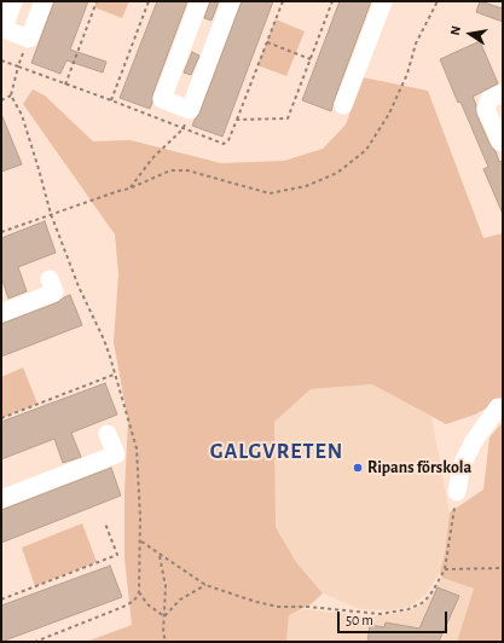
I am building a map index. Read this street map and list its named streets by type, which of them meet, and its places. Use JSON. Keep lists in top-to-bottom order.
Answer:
{
  "districts": ["GALGVRETEN"],
  "places": ["Ripans förskola"],
  "scale_bar": "50 m",
  "north": "left"
}
